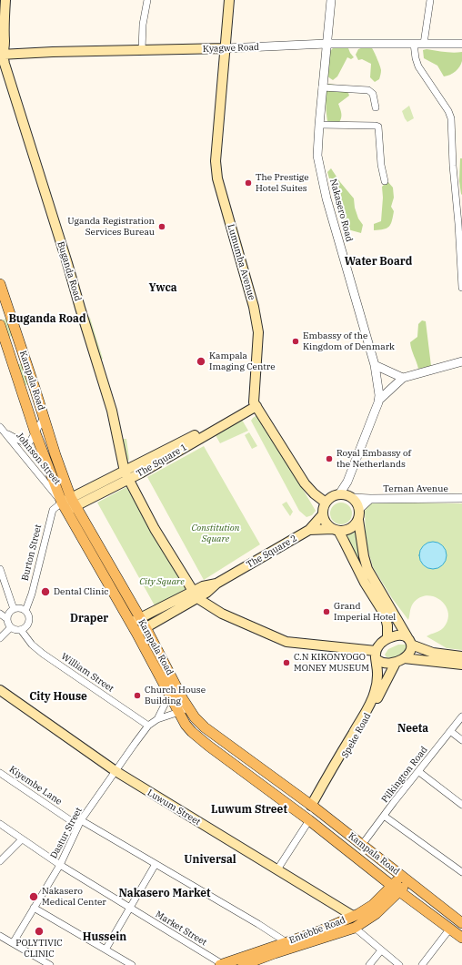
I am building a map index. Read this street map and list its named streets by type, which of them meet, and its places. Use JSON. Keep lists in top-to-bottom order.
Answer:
{
  "streets": {
    "main road": [
      "Kyagwe Road",
      "Lumumba Avenue",
      "Buganda Road",
      "Kampala Road",
      "The Square 1",
      "The Square 2",
      "Speke Road",
      "Luwum Street",
      "Entebbe Road"
    ],
    "street": [
      "Nakasero Road",
      "Johnson Street",
      "Ternan Avenue",
      "Burton Street",
      "William Street",
      "Pilkington Road",
      "Kiyembe Lane",
      "Dastur Street",
      "Market Street"
    ]
  },
  "crossings": [
    ["Kyagwe Road", "Nakasero Road"],
    ["Kyagwe Road", "Lumumba Avenue"],
    ["Kyagwe Road", "Buganda Road"],
    ["Nakasero Road", "Ternan Avenue"],
    ["Nakasero Road", "The Square 2"],
    ["Lumumba Avenue", "The Square 1"],
    ["Buganda Road", "The Square 1"],
    ["Buganda Road", "The Square 2"],
    ["Buganda Road", "Speke Road"],
    ["Kampala Road", "Johnson Street"],
    ["Kampala Road", "The Square 1"],
    ["Kampala Road", "The Square 2"],
    ["Kampala Road", "Burton Street"],
    ["Kampala Road", "Speke Road"],
    ["Kampala Road", "Pilkington Road"],
    ["Kampala Road", "Dastur Street"],
    ["Kampala Road", "Entebbe Road"],
    ["Johnson Street", "The Square 1"],
    ["Johnson Street", "Burton Street"],
    ["The Square 1", "Burton Street"],
    ["Ternan Avenue", "The Square 2"],
    ["Burton Street", "William Street"],
    ["William Street", "Dastur Street"],
    ["Kiyembe Lane", "Dastur Street"],
    ["Kiyembe Lane", "Entebbe Road"],
    ["Luwum Street", "Dastur Street"],
    ["Luwum Street", "Entebbe Road"],
    ["Dastur Street", "Market Street"],
    ["Market Street", "Entebbe Road"]
  ],
  "districts": [
    "Water Board",
    "Ywca",
    "Buganda Road",
    "Draper",
    "City House",
    "Neeta",
    "Luwum Street",
    "Universal",
    "Nakasero Market",
    "Hussein"
  ],
  "parks": ["Constitution Square", "City Square"],
  "places": [
    "The Prestige Hotel Suites",
    "Uganda Registration Services Bureau",
    "Embassy of the Kingdom of Denmark",
    "Kampala Imaging Centre",
    "Royal Embassy of the Netherlands",
    "Dental Clinic",
    "Grand Imperial Hotel",
    "C.N KIKONYOGO MONEY MUSEUM",
    "Church House Building",
    "Nakasero Medical Center",
    "POLYTIVIC CLINIC"
  ]
}
